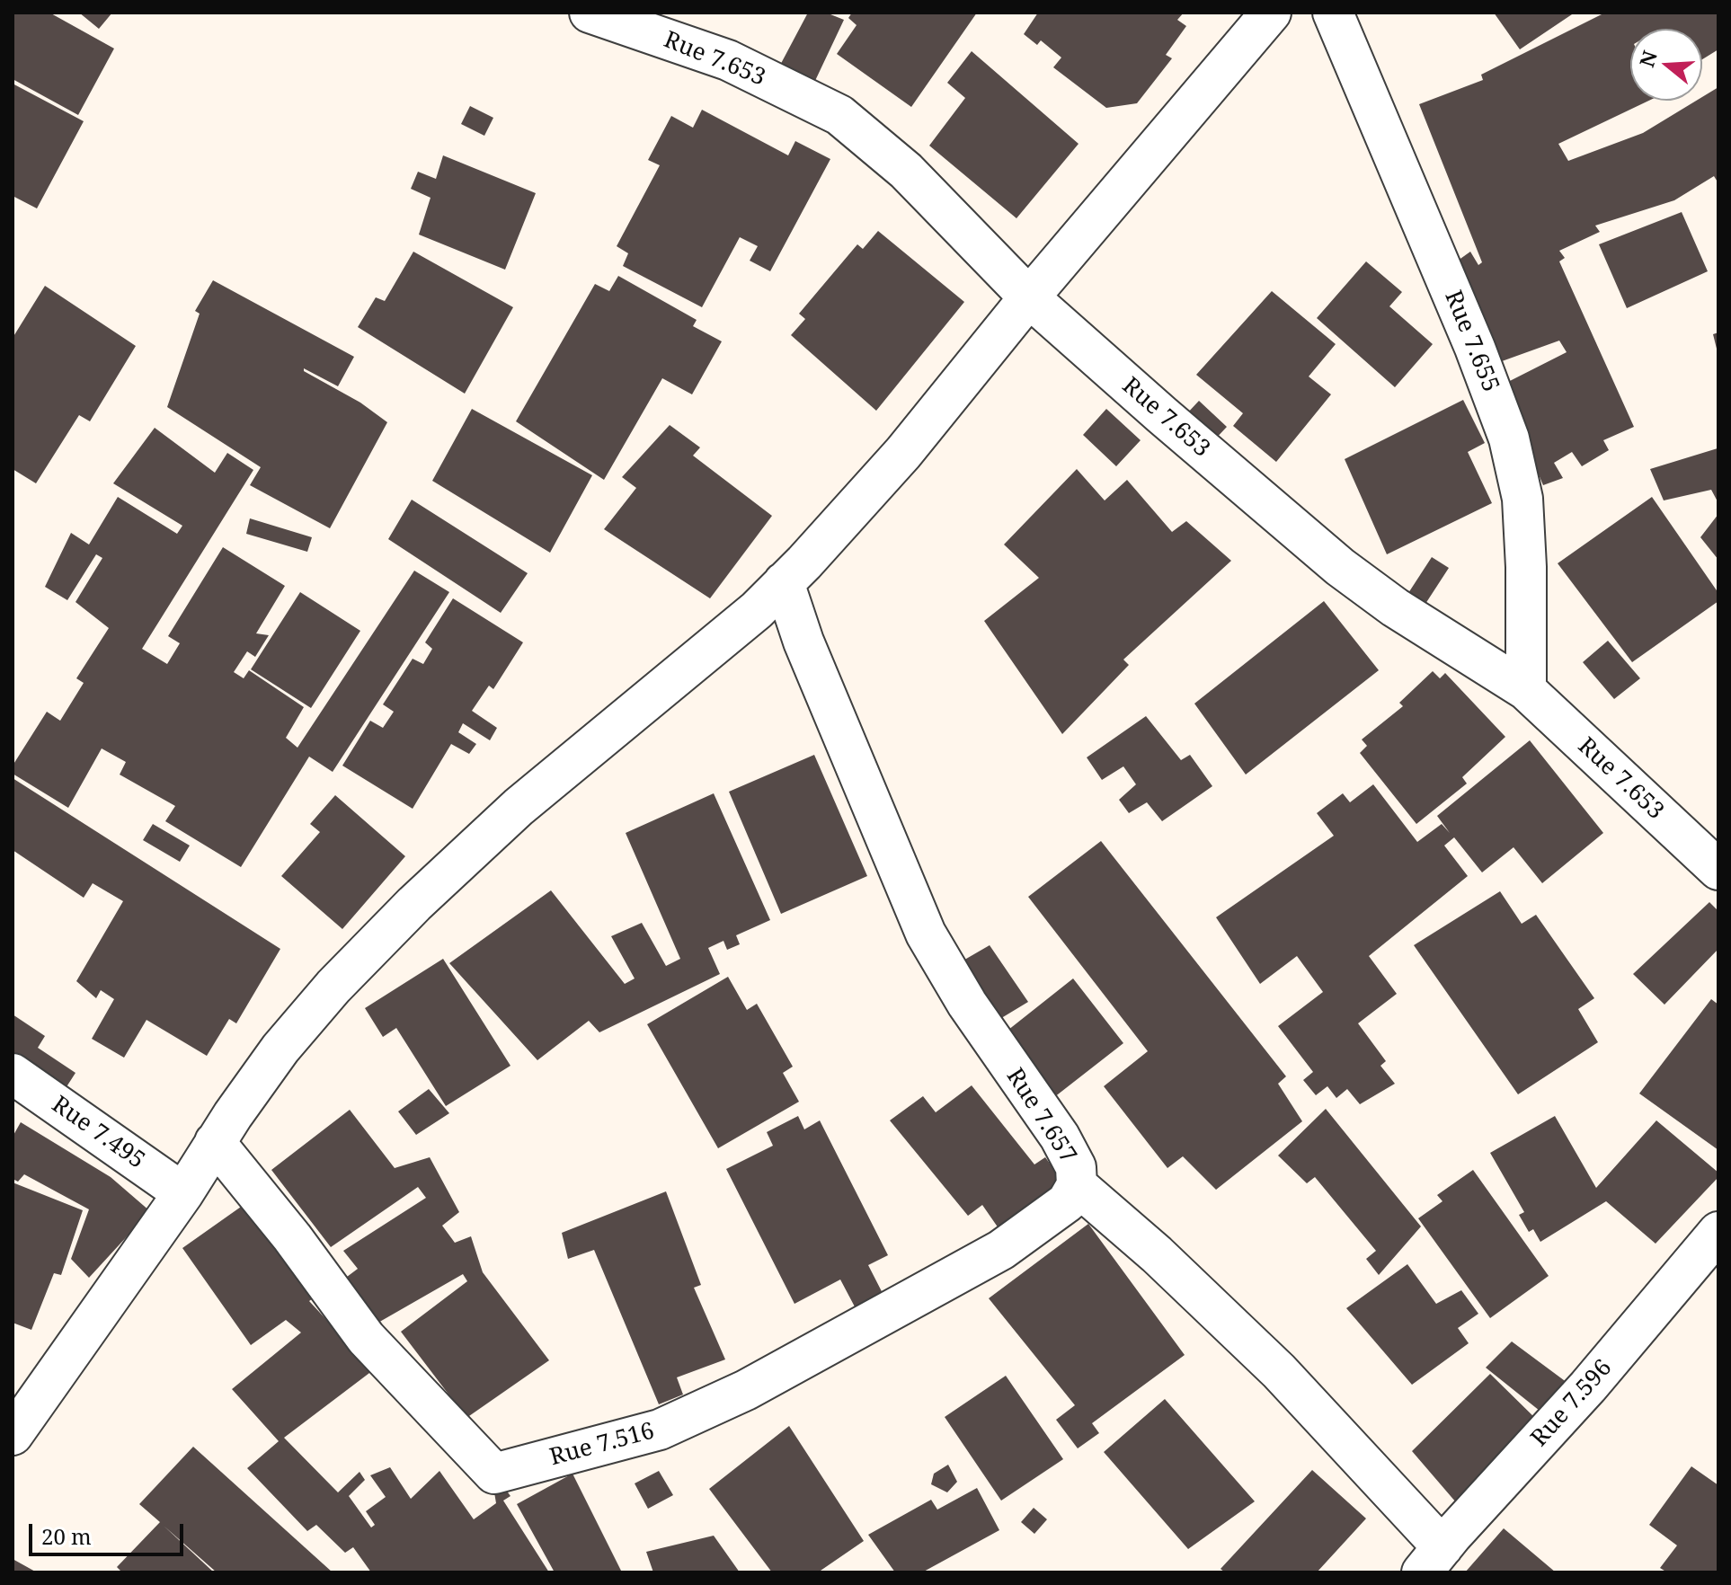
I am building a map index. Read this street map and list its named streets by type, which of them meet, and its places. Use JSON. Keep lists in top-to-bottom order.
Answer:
{
  "streets": {
    "street": [
      "Rue 7.653",
      "Rue 7.655",
      "Rue 7.657",
      "Rue 7.495",
      "Rue 7.596",
      "Rue 7.516"
    ]
  },
  "crossings": [
    ["Rue 7.653", "Rue 7.655"],
    ["Rue 7.657", "Rue 7.596"],
    ["Rue 7.657", "Rue 7.516"]
  ],
  "scale_bar": "20 m",
  "north": "left"
}
